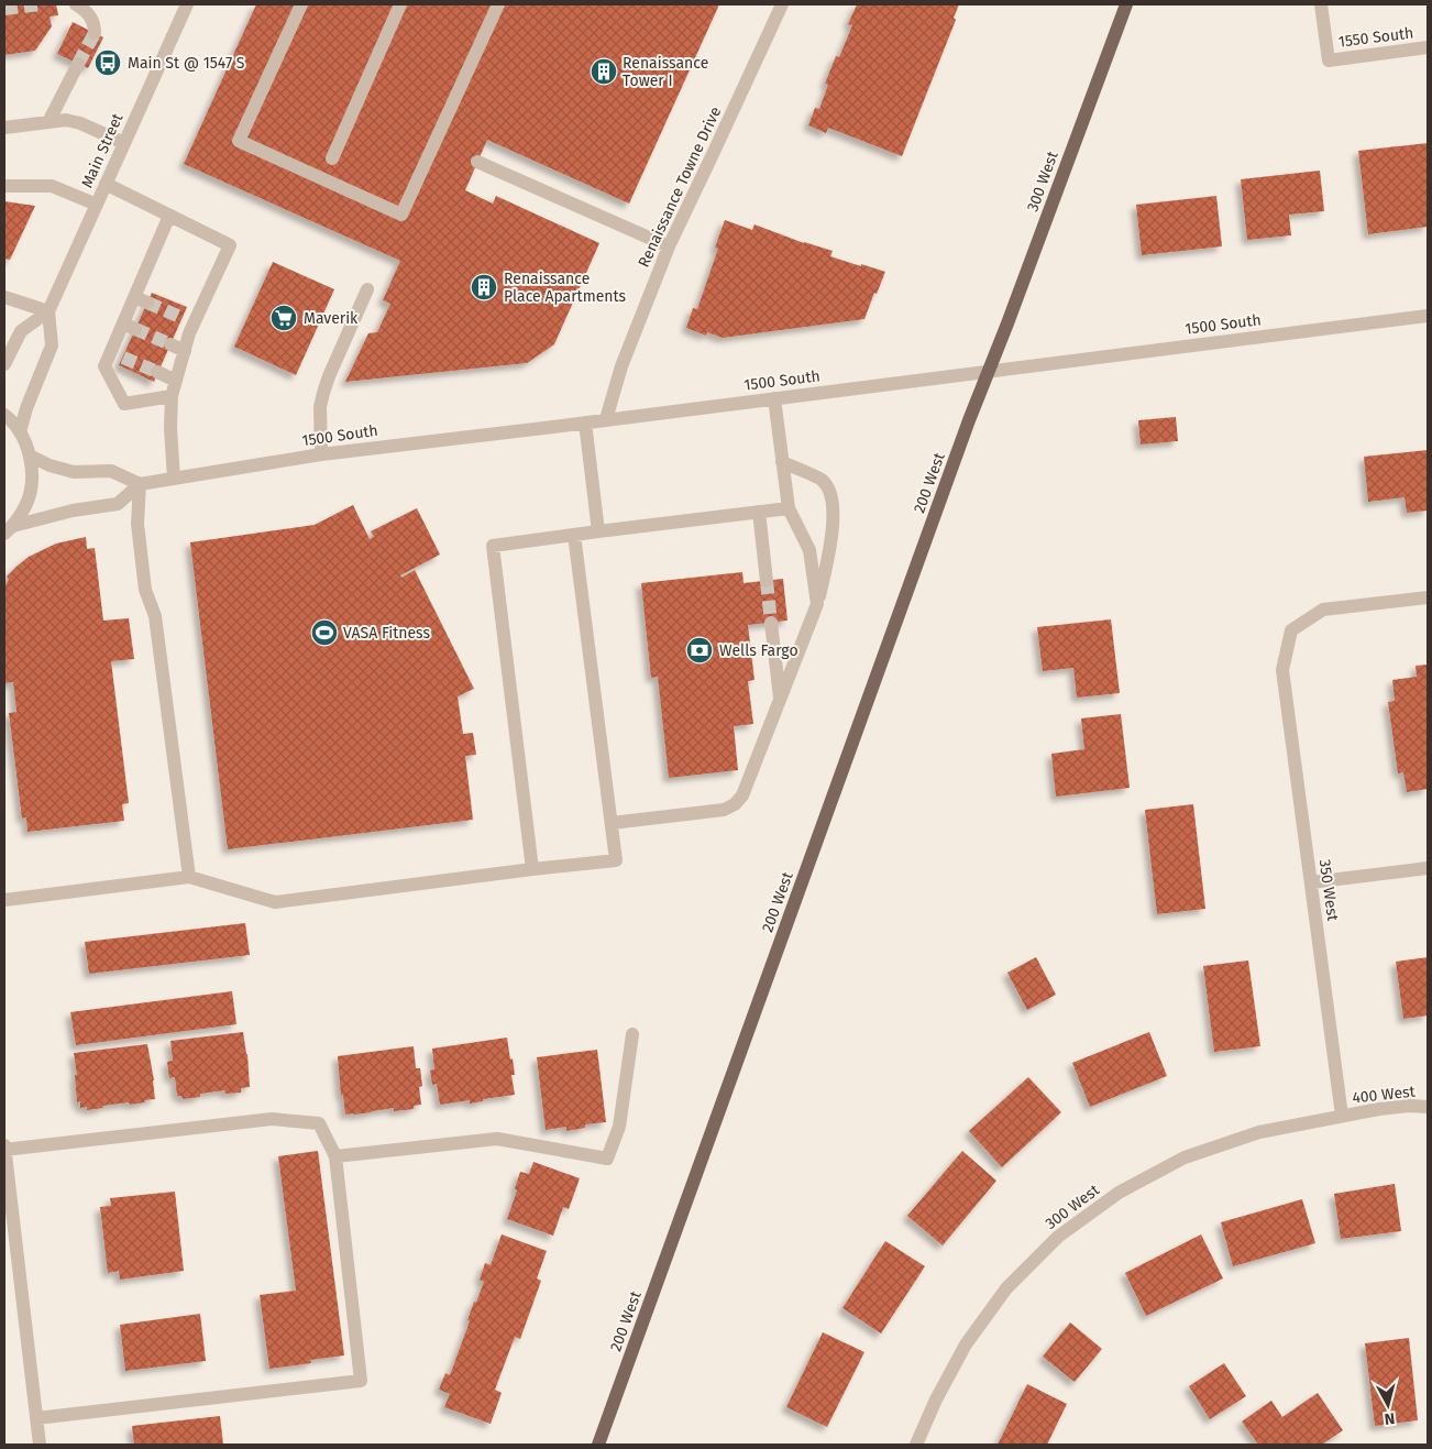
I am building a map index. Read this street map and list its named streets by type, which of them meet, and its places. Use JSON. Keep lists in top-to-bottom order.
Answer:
{
  "streets": {
    "main road": ["300 West", "200 West"],
    "street": [
      "1550 South",
      "Main Street",
      "Renaissance Towne Drive",
      "1500 South",
      "350 West",
      "400 West"
    ]
  },
  "crossings": [
    ["300 West", "1500 South"],
    ["300 West", "200 West"],
    ["300 West", "350 West"],
    ["300 West", "400 West"],
    ["Renaissance Towne Drive", "1500 South"],
    ["1500 South", "200 West"],
    ["350 West", "400 West"]
  ],
  "places": {
    "bus stop": ["Main St @ 1547 S"],
    "building": ["Renaissance Tower I", "Renaissance Place Apartments"],
    "supermarket": ["Maverik"],
    "sports": ["VASA Fitness"],
    "bank": ["Wells Fargo"]
  },
  "north": "bottom"
}
